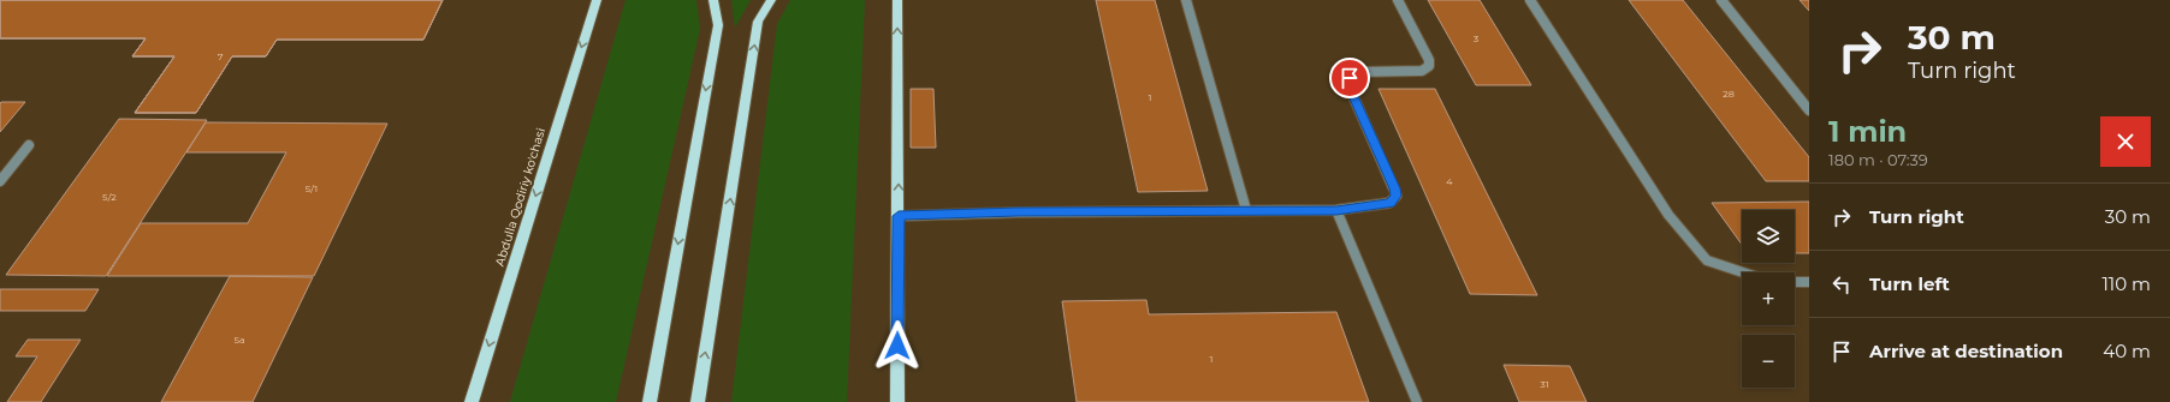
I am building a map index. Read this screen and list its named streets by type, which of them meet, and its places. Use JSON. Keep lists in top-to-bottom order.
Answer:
{
  "streets": {
    "main road": ["Abdulla Qodiriy ko'chasi"]
  },
  "one_way": ["Abdulla Qodiriy ko'chasi"],
  "house_numbers": [
    "3",
    "7",
    "28",
    "1",
    "4",
    "5/1",
    "5/2",
    "5a",
    "1",
    "31"
  ],
  "page": {
    "turn": ["30 m", "Turn right"],
    "heading": ["1 min", "180 m · 07:39"],
    "list": [
      {
        "name": "Turn right",
        "value": "30 m"
      },
      {
        "name": "Turn left",
        "value": "110 m"
      },
      {
        "name": "Arrive at destination",
        "value": "40 m"
      }
    ],
    "map_buttons": ["+", "−"]
  }
}
